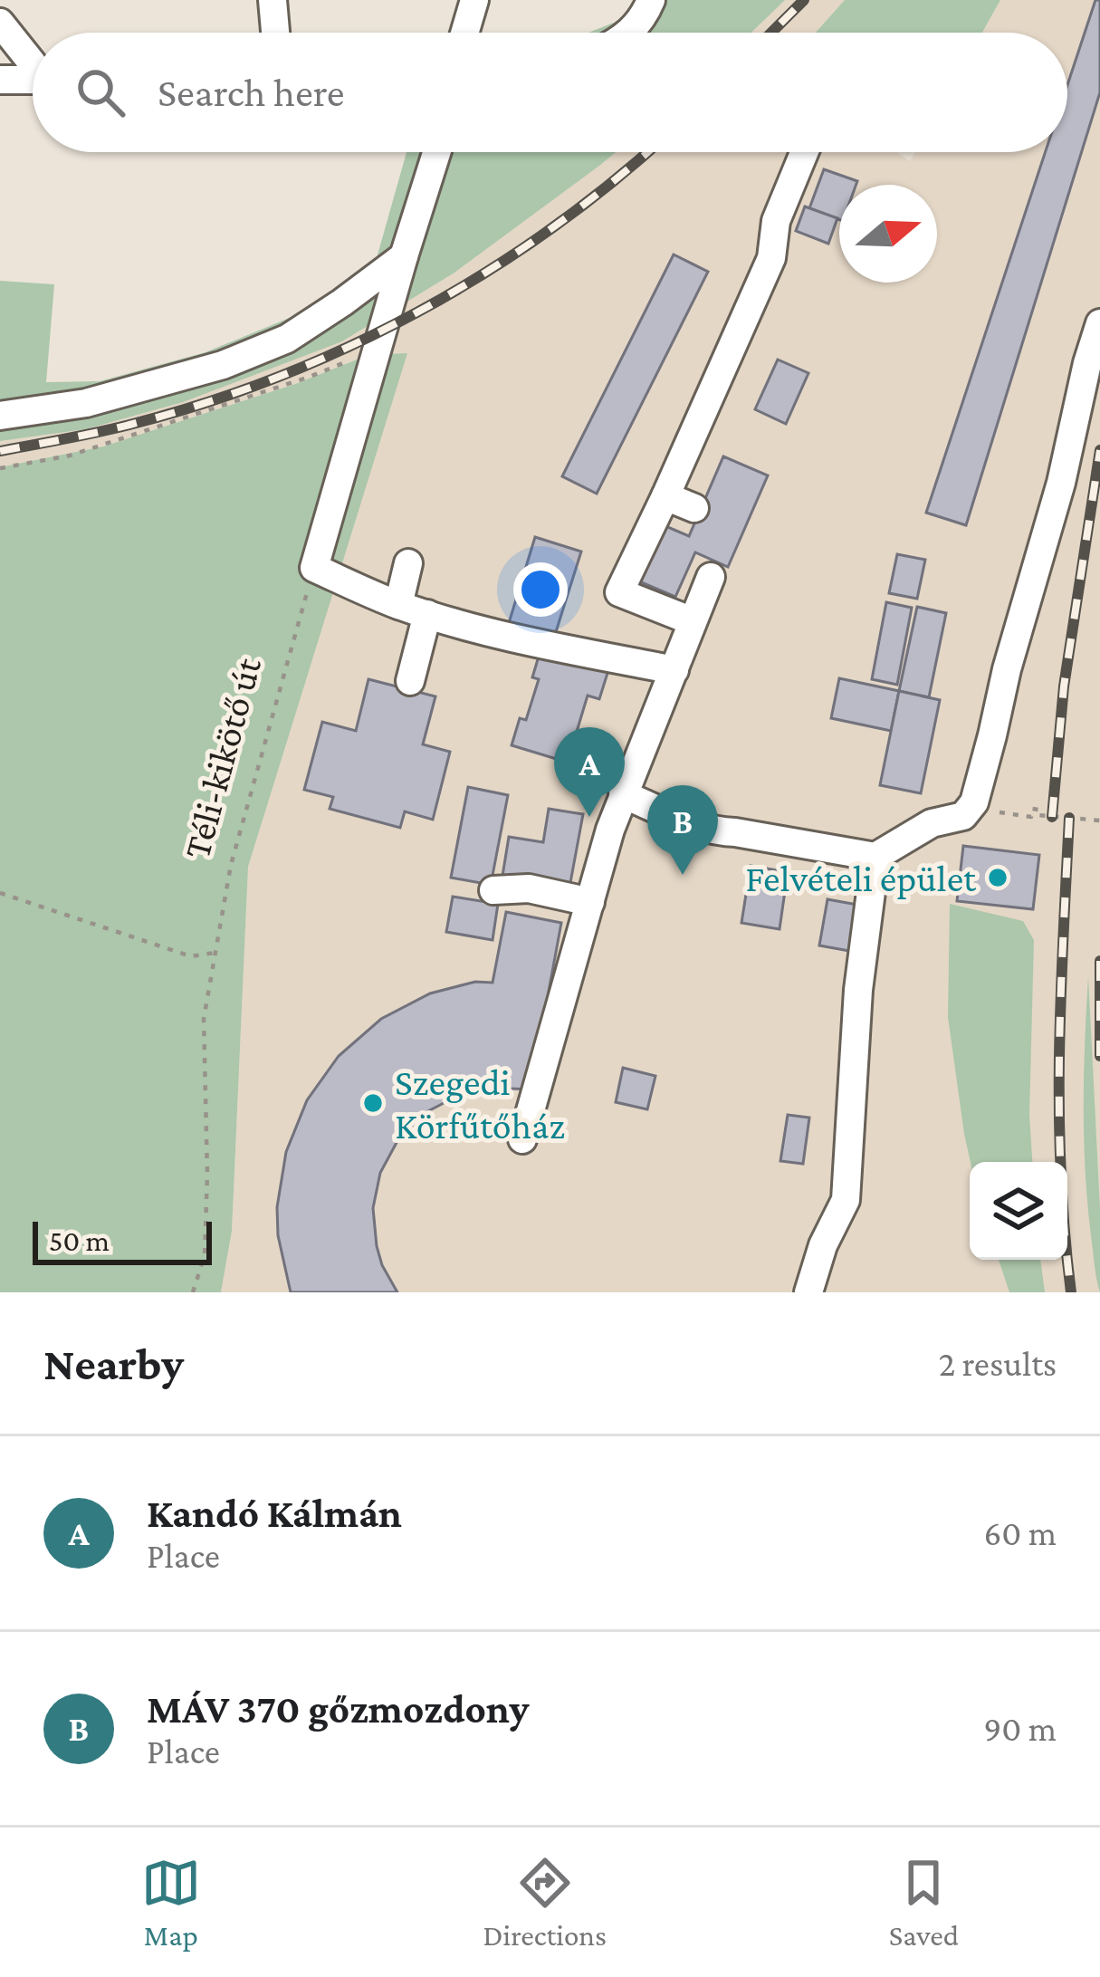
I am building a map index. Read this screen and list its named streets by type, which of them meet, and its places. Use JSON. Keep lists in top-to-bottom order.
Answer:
{
  "streets": {
    "path": ["Téli-kikötő út"]
  },
  "places": ["Felvételi épület", "Szegedi Körfűtőház"],
  "scale_bar": "50 m",
  "north": "right",
  "page": {
    "search": "Search here",
    "pins": ["A", "B"],
    "scale": "50 m",
    "heading": ["Nearby", "2 results"],
    "list": [
      {
        "mark": "A",
        "name": "Kandó Kálmán",
        "note": "Place",
        "value": "60 m"
      },
      {
        "mark": "B",
        "name": "MÁV 370 gőzmozdony",
        "note": "Place",
        "value": "90 m"
      }
    ],
    "nav": ["Map", "Directions", "Saved"]
  }
}
